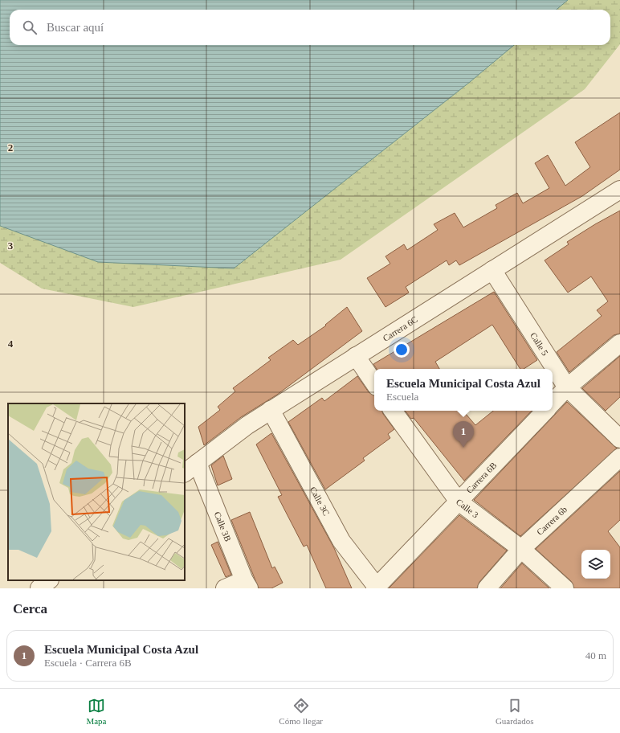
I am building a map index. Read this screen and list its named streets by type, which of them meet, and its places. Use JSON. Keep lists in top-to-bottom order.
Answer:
{
  "streets": {
    "street": [
      "Carrera 6C",
      "Calle 5",
      "Carrera 6B",
      "Calle 3C",
      "Calle 3",
      "Carrera 6b",
      "Calle 3B"
    ]
  },
  "crossings": [
    ["Carrera 6C", "Calle 5"],
    ["Carrera 6C", "Calle 3C"],
    ["Carrera 6C", "Calle 3B"],
    ["Carrera 6B", "Calle 3C"],
    ["Carrera 6B", "Calle 3"],
    ["Calle 3", "Carrera 6b"]
  ],
  "page": {
    "search": "Buscar aquí",
    "popup": ["Escuela Municipal Costa Azul", "Escuela"],
    "pins": "1",
    "heading": "Cerca",
    "list": [
      {
        "mark": "1",
        "name": "Escuela Municipal Costa Azul",
        "note": "Escuela · Carrera 6B",
        "value": "40 m"
      }
    ],
    "nav": ["Mapa", "Cómo llegar", "Guardados"]
  },
  "grid": {
    "rows": ["2", "3", "4"]
  }
}
